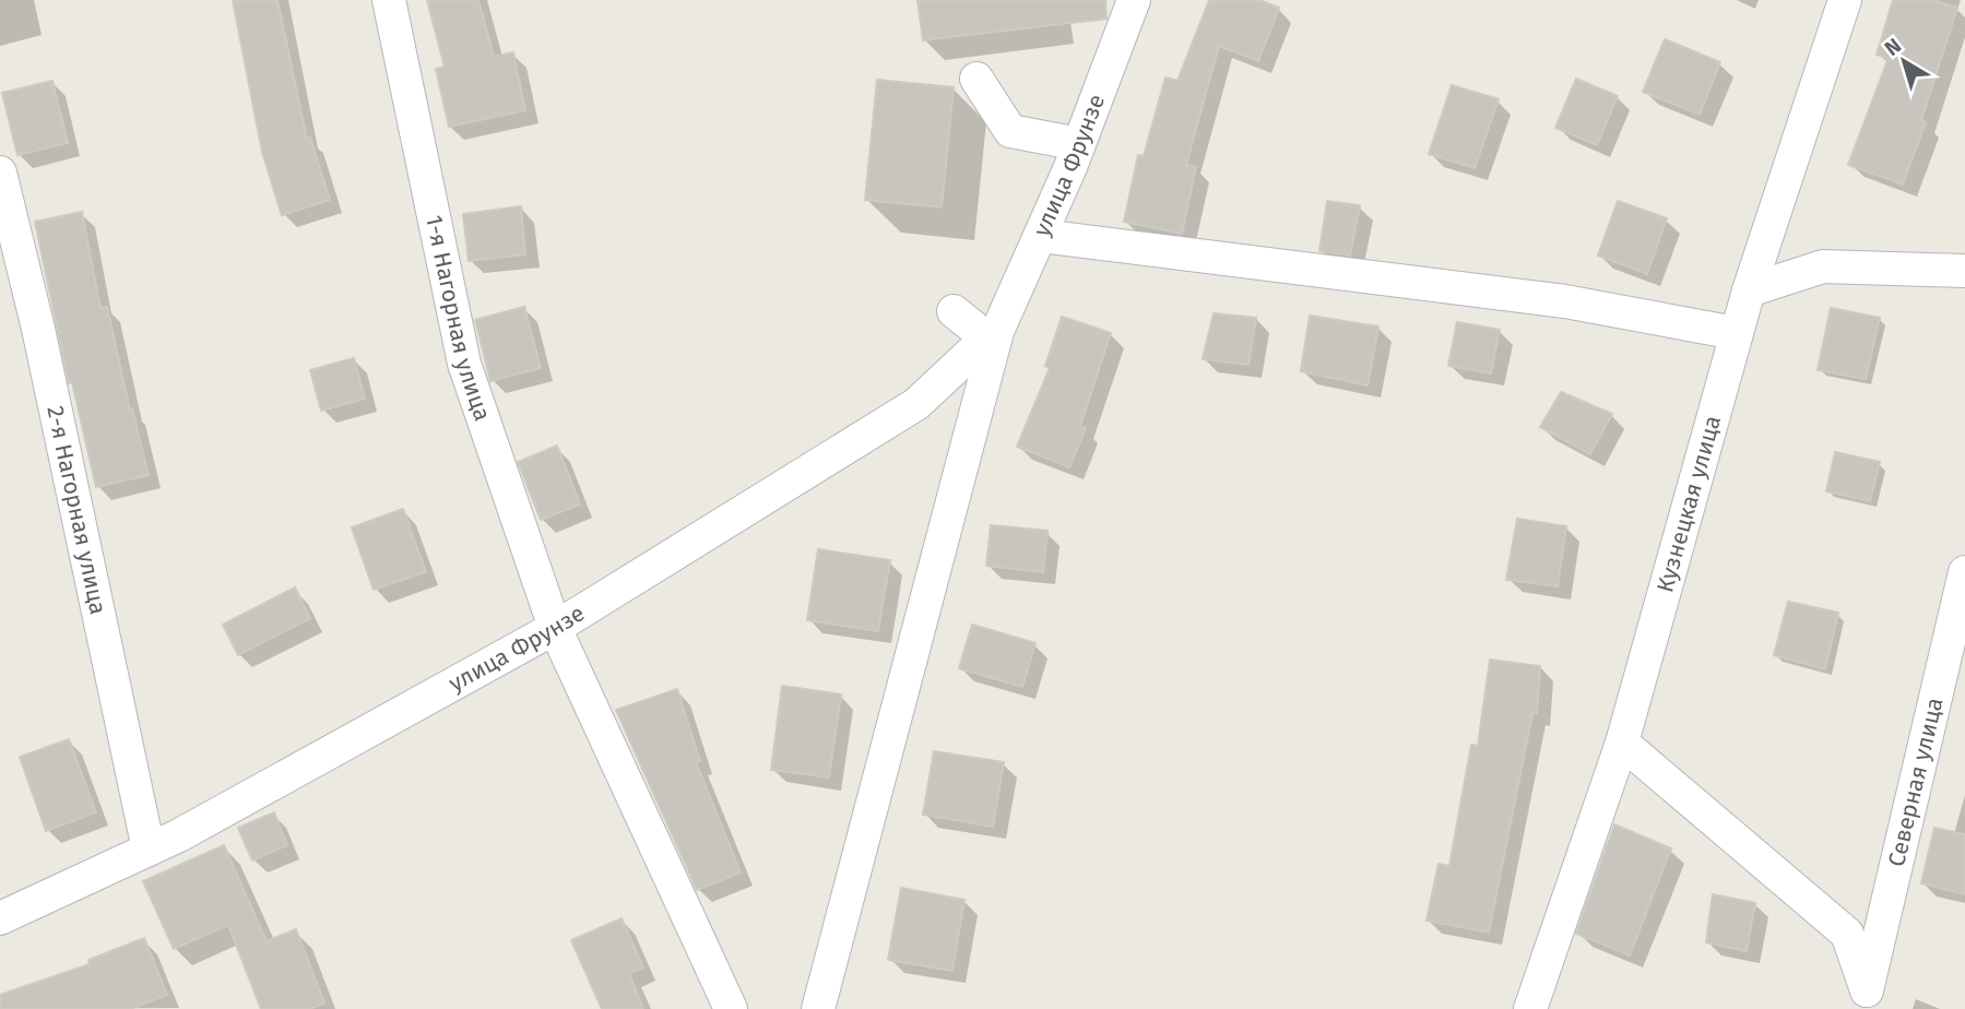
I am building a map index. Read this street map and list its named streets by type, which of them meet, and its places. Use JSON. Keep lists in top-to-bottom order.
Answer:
{
  "streets": {
    "street": [
      "улица Фрунзе",
      "1-я Нагорная улица",
      "Кузнецкая улица",
      "2-я Нагорная улица",
      "Северная улица"
    ]
  },
  "crossings": [
    ["улица Фрунзе", "1-я Нагорная улица"],
    ["улица Фрунзе", "2-я Нагорная улица"],
    ["Кузнецкая улица", "Северная улица"]
  ],
  "north": "top left"
}
